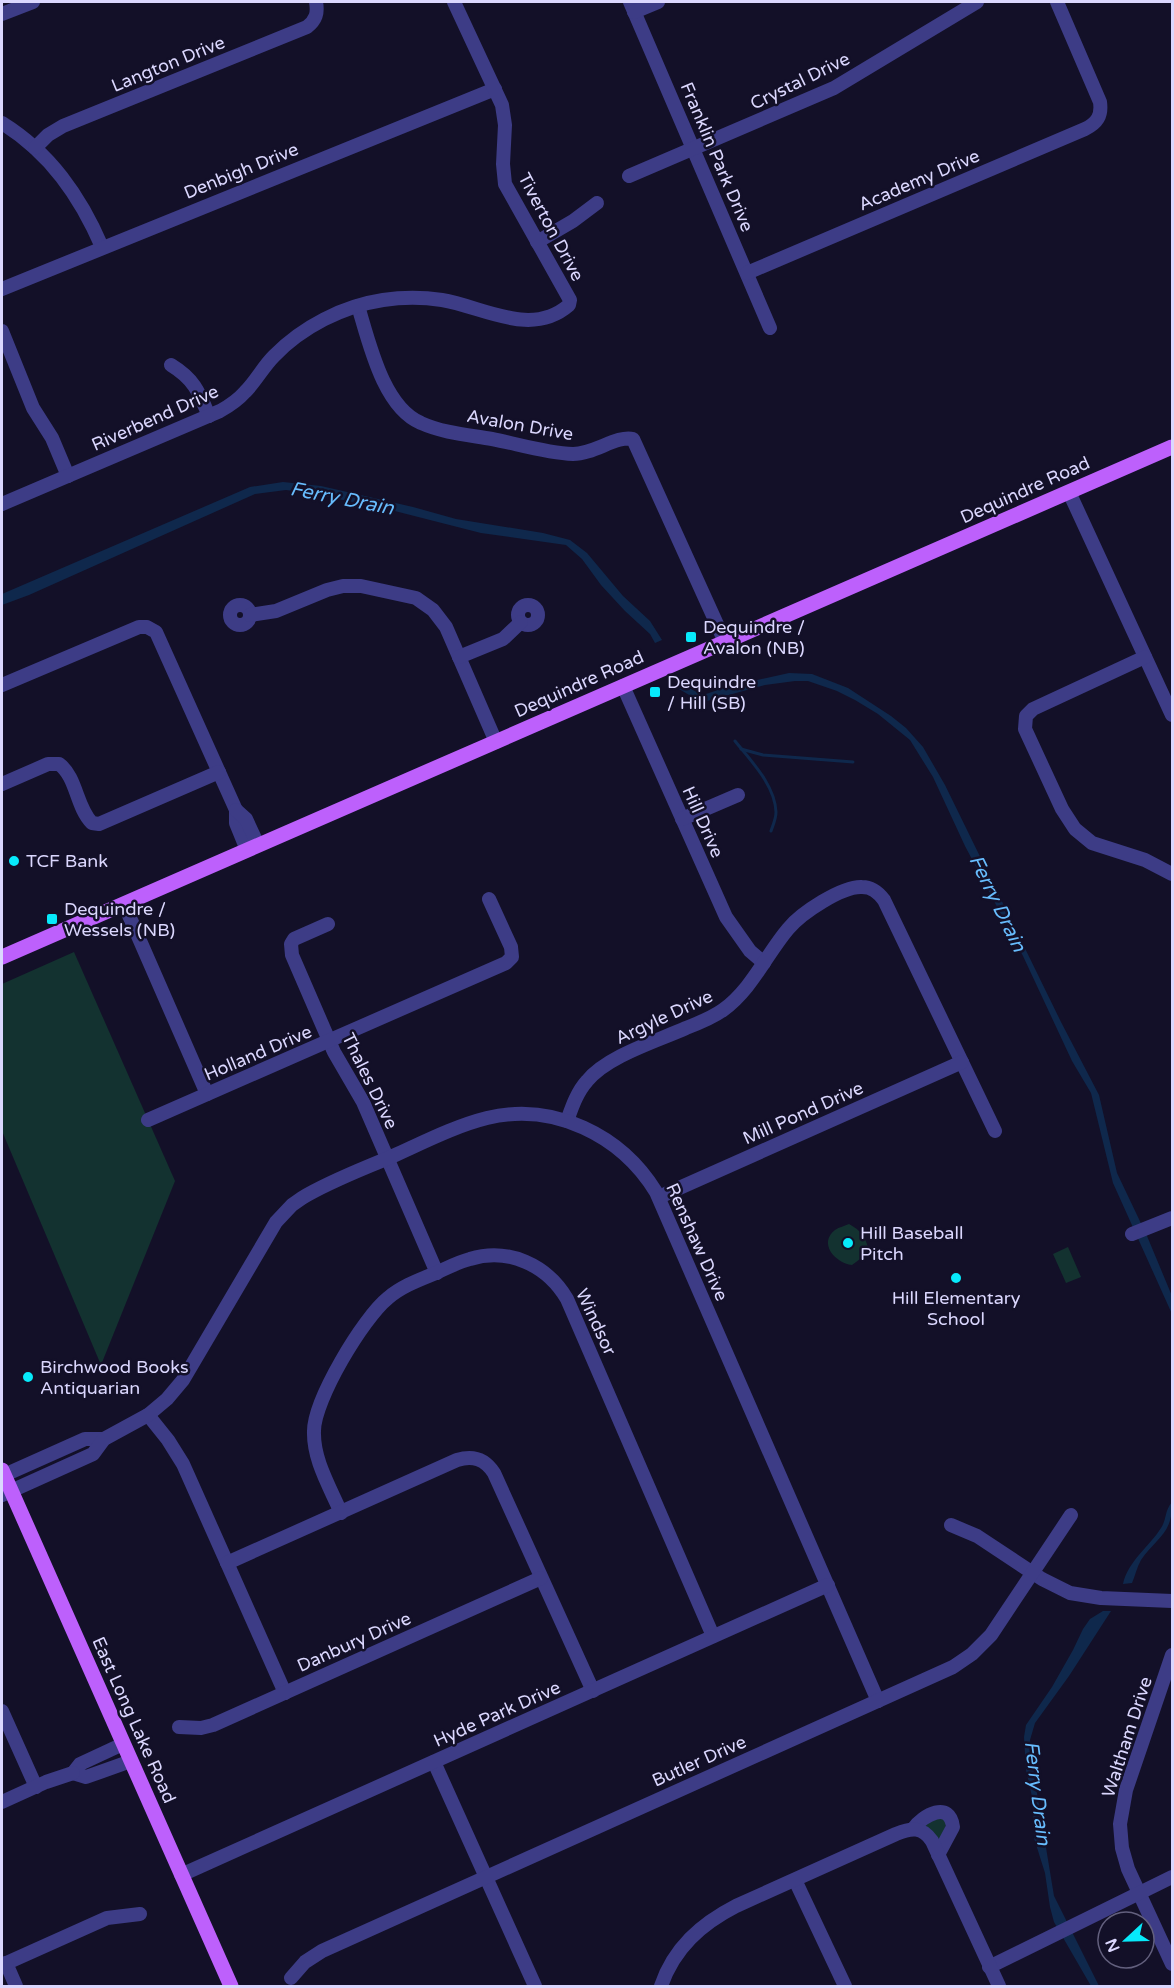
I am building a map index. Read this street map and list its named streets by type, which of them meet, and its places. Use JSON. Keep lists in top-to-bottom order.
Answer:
{
  "streets": {
    "main road": ["Dequindre Road", "East Long Lake Road"],
    "street": [
      "Langton Drive",
      "Crystal Drive",
      "Franklin Park Drive",
      "Denbigh Drive",
      "Academy Drive",
      "Tiverton Drive",
      "Riverbend Drive",
      "Avalon Drive",
      "Hill Drive",
      "Argyle Drive",
      "Holland Drive",
      "Thales Drive",
      "Mill Pond Drive",
      "Renshaw Drive",
      "Windsor",
      "Danbury Drive",
      "Hyde Park Drive",
      "Waltham Drive",
      "Butler Drive"
    ]
  },
  "crossings": [
    ["Crystal Drive", "Franklin Park Drive"],
    ["Franklin Park Drive", "Academy Drive"],
    ["Denbigh Drive", "Tiverton Drive"],
    ["Tiverton Drive", "Riverbend Drive"],
    ["Riverbend Drive", "Avalon Drive"],
    ["Avalon Drive", "Dequindre Road"],
    ["Dequindre Road", "Hill Drive"],
    ["Hill Drive", "Argyle Drive"],
    ["Argyle Drive", "Mill Pond Drive"],
    ["Argyle Drive", "Renshaw Drive"],
    ["Holland Drive", "Thales Drive"],
    ["Thales Drive", "Renshaw Drive"],
    ["Thales Drive", "Windsor"],
    ["Mill Pond Drive", "Renshaw Drive"],
    ["Renshaw Drive", "Hyde Park Drive"],
    ["Renshaw Drive", "East Long Lake Road"],
    ["Renshaw Drive", "Butler Drive"],
    ["Windsor", "Hyde Park Drive"],
    ["Hyde Park Drive", "East Long Lake Road"]
  ],
  "water": ["Ferry Drain"],
  "places": {
    "transit": ["Dequindre / Avalon (NB)", "Dequindre / Hill (SB)", "Dequindre / Wessels (NB)"],
    "other": [
      "TCF Bank",
      "Hill Baseball Pitch",
      "Hill Elementary School",
      "Birchwood Books Antiquarian"
    ]
  },
  "north": "left"
}
